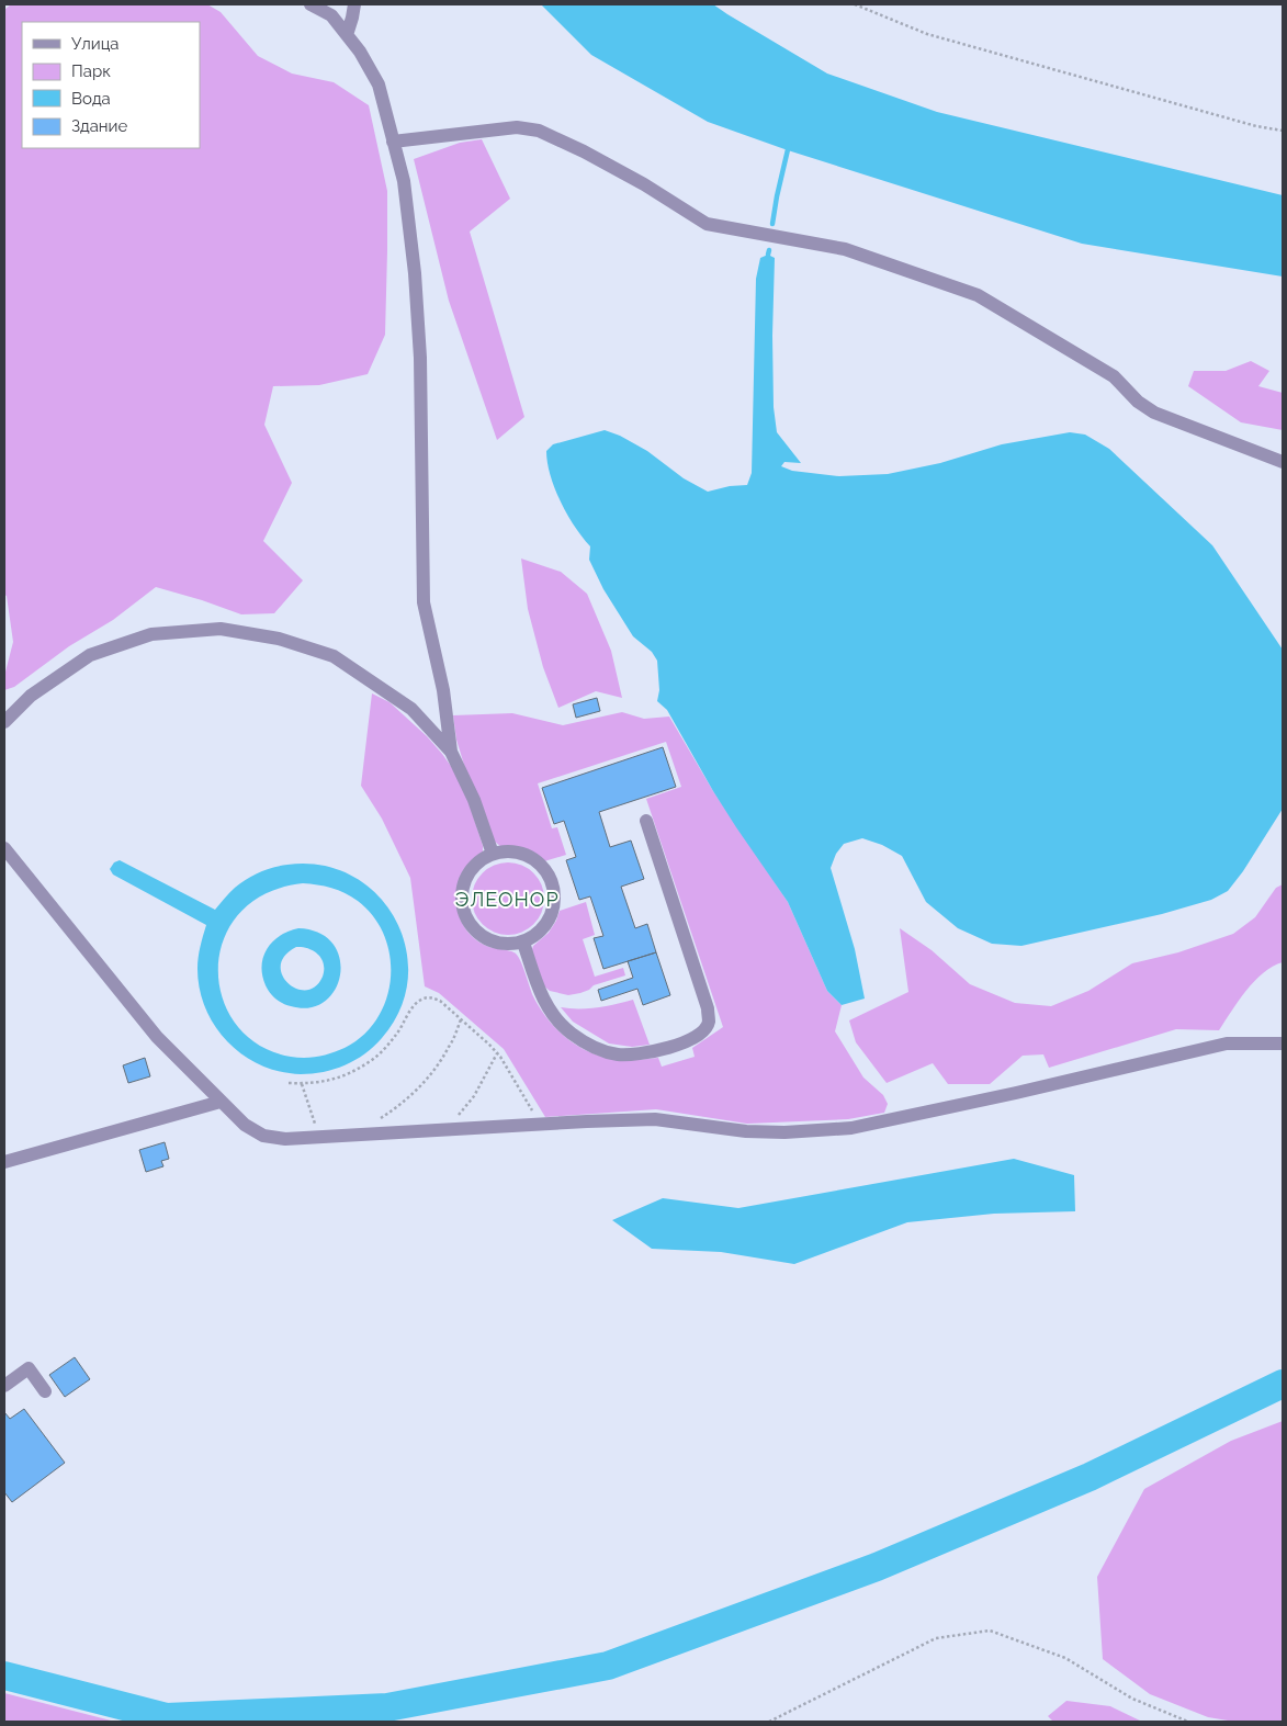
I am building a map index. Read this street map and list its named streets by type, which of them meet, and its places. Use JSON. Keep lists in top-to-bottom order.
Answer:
{
  "districts": ["ЭЛЕОНОР"],
  "legend": [
    "Улица",
    "Парк",
    "Вода",
    "Здание"
  ]
}
